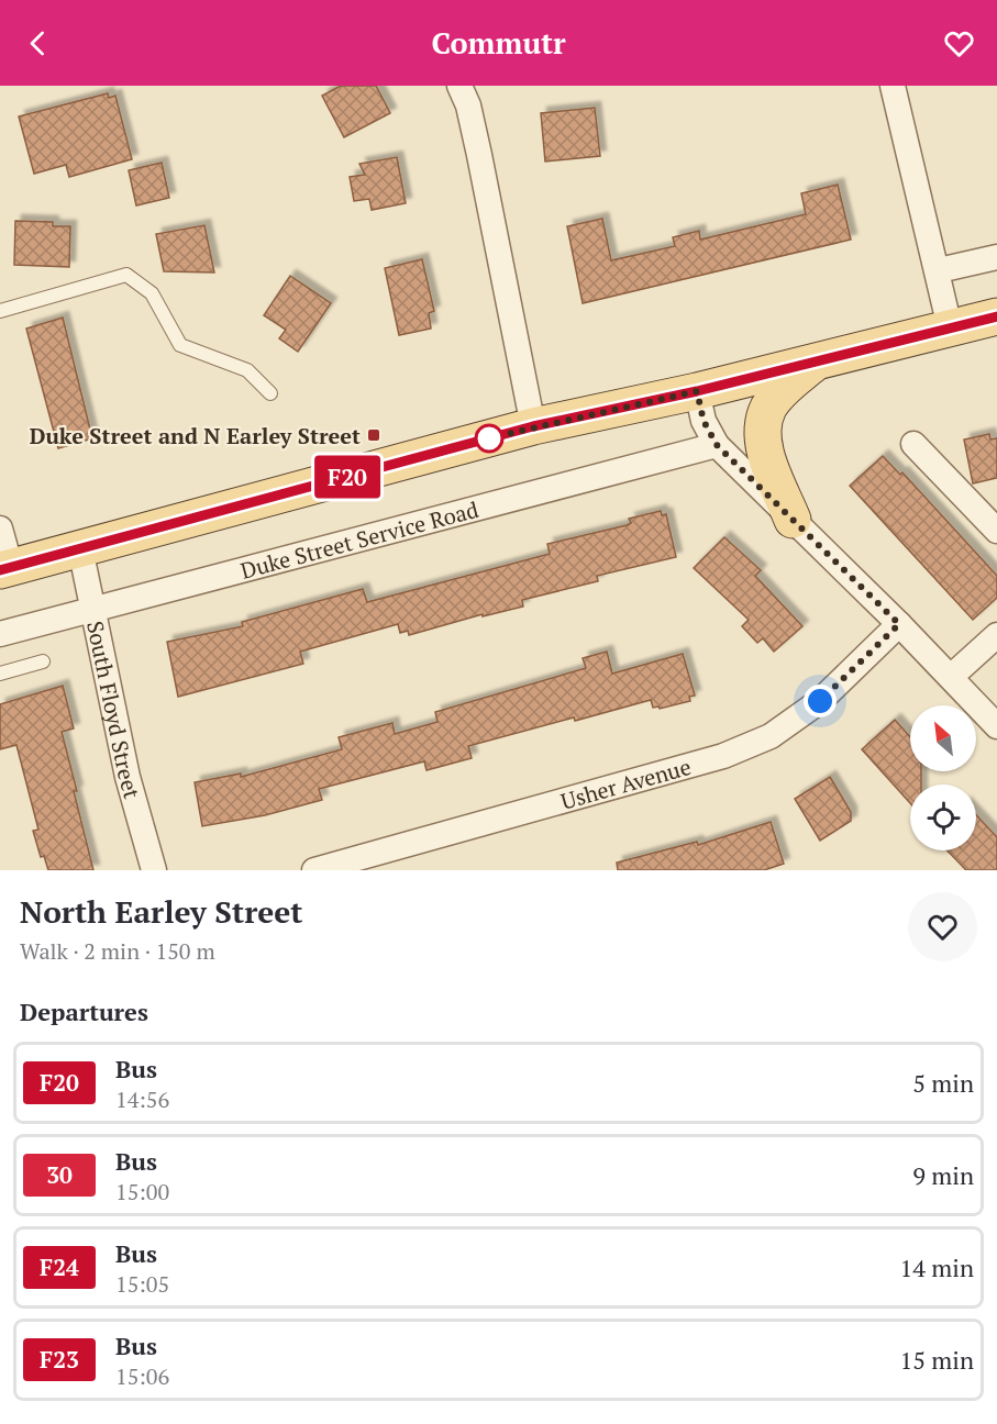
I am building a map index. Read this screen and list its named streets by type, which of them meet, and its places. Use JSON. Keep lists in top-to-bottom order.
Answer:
{
  "streets": {
    "street": ["Duke Street Service Road", "South Floyd Street", "Usher Avenue"]
  },
  "crossings": [
    ["Duke Street Service Road", "South Floyd Street"]
  ],
  "places": {
    "transit": ["Duke Street and N Earley Street"]
  },
  "lines": ["bus line F20"],
  "north": "top left",
  "page": {
    "header": "Commutr",
    "on_map": "F20",
    "heading": [
      ["North Earley Street", "Walk · 2 min · 150 m"],
      "Departures"
    ],
    "list": [
      {
        "mark": "F20",
        "name": "Bus",
        "note": "14:56",
        "value": "5 min"
      },
      {
        "mark": "30",
        "name": "Bus",
        "note": "15:00",
        "value": "9 min"
      },
      {
        "mark": "F24",
        "name": "Bus",
        "note": "15:05",
        "value": "14 min"
      },
      {
        "mark": "F23",
        "name": "Bus",
        "note": "15:06",
        "value": "15 min"
      }
    ]
  }
}
